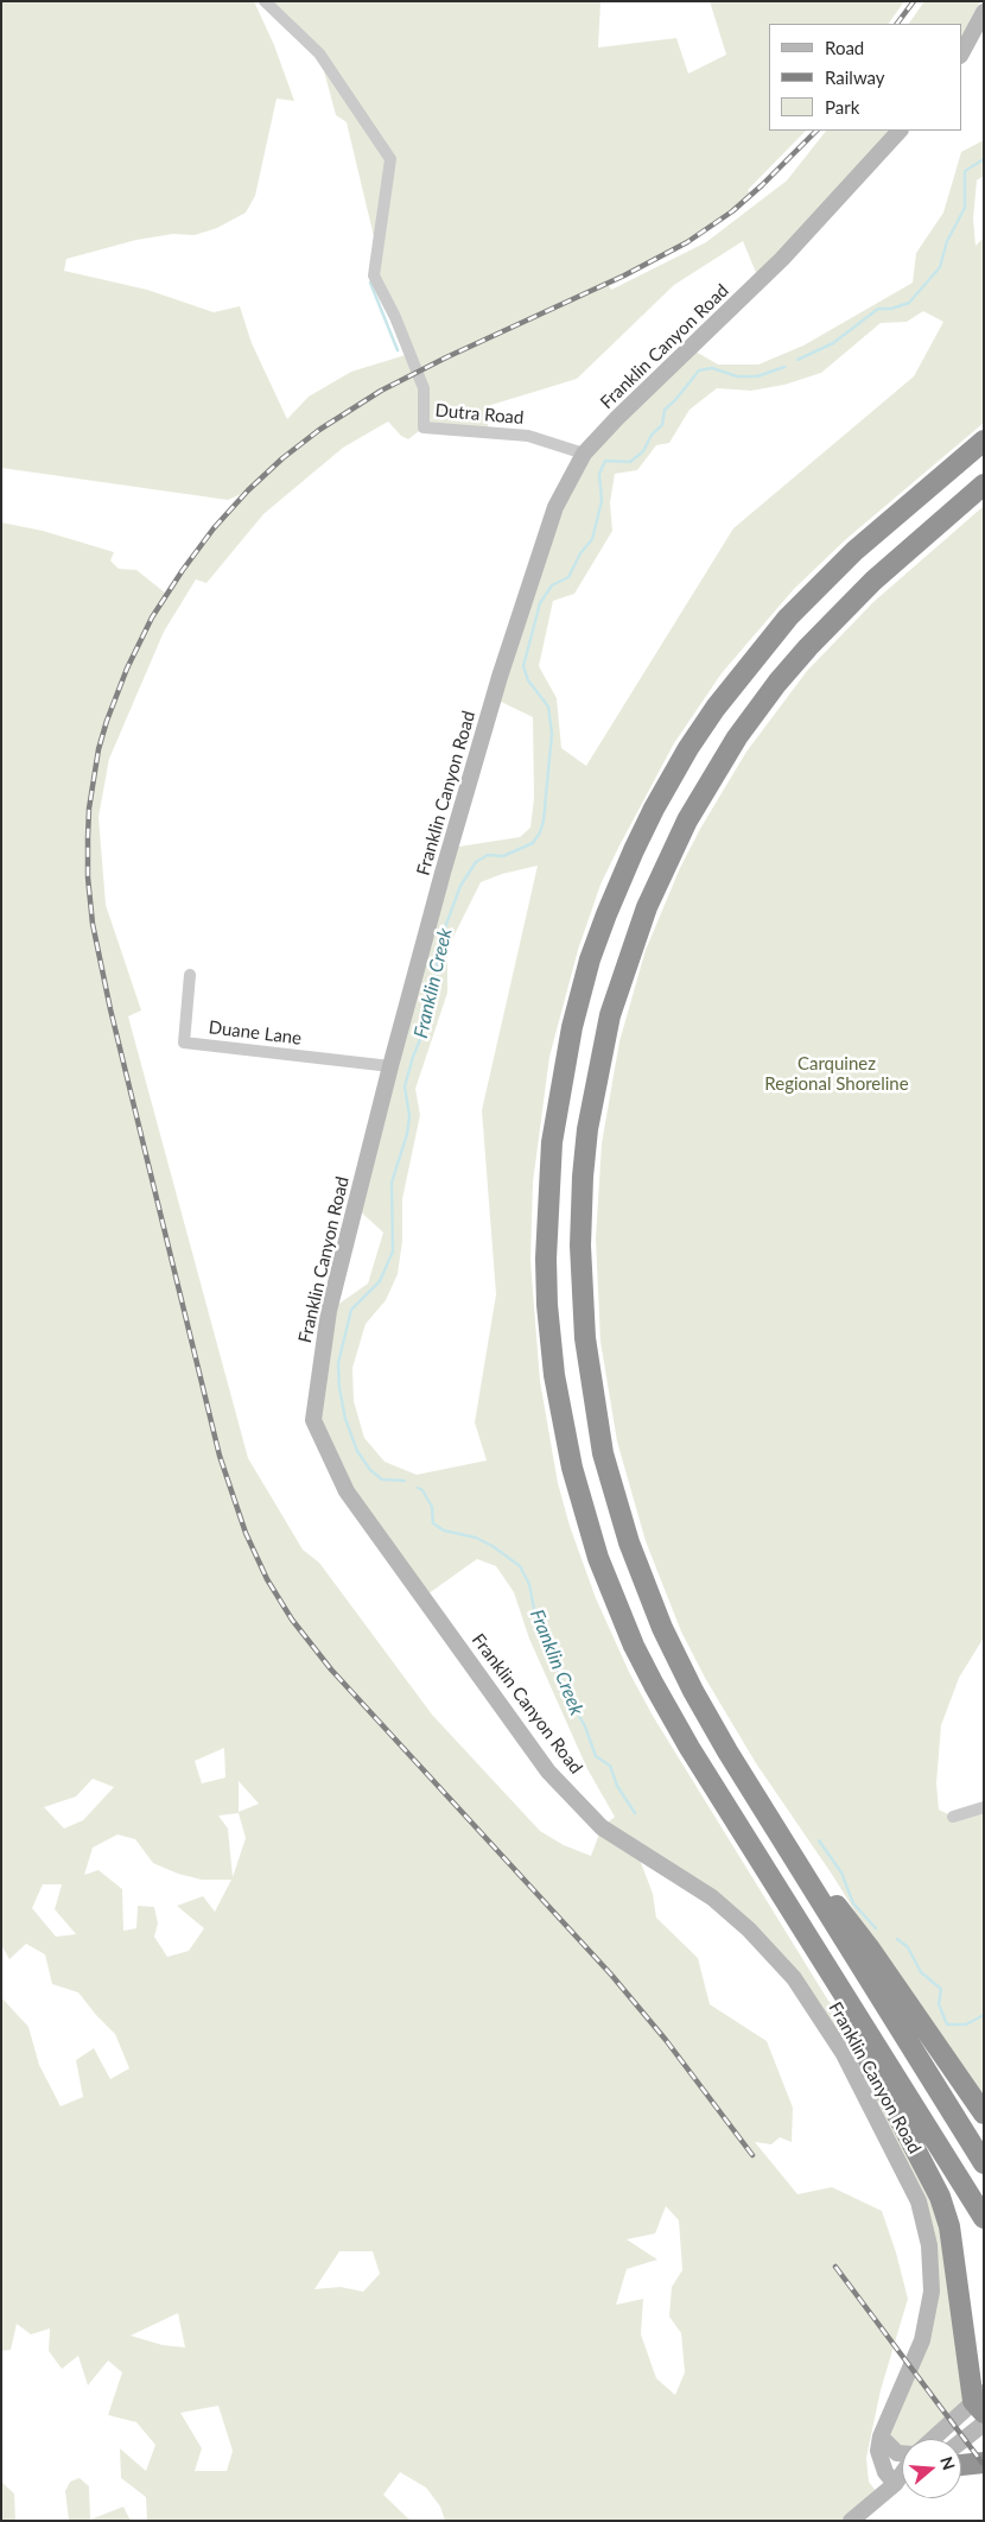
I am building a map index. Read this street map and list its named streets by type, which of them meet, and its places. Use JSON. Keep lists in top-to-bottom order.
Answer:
{
  "streets": {
    "street": ["Franklin Canyon Road", "Dutra Road", "Duane Lane"]
  },
  "crossings": [
    ["Franklin Canyon Road", "Dutra Road"],
    ["Franklin Canyon Road", "Duane Lane"]
  ],
  "water": ["Franklin Creek"],
  "parks": ["Carquinez Regional Shoreline"],
  "legend": ["Road", "Railway", "Park"],
  "north": "right"
}
